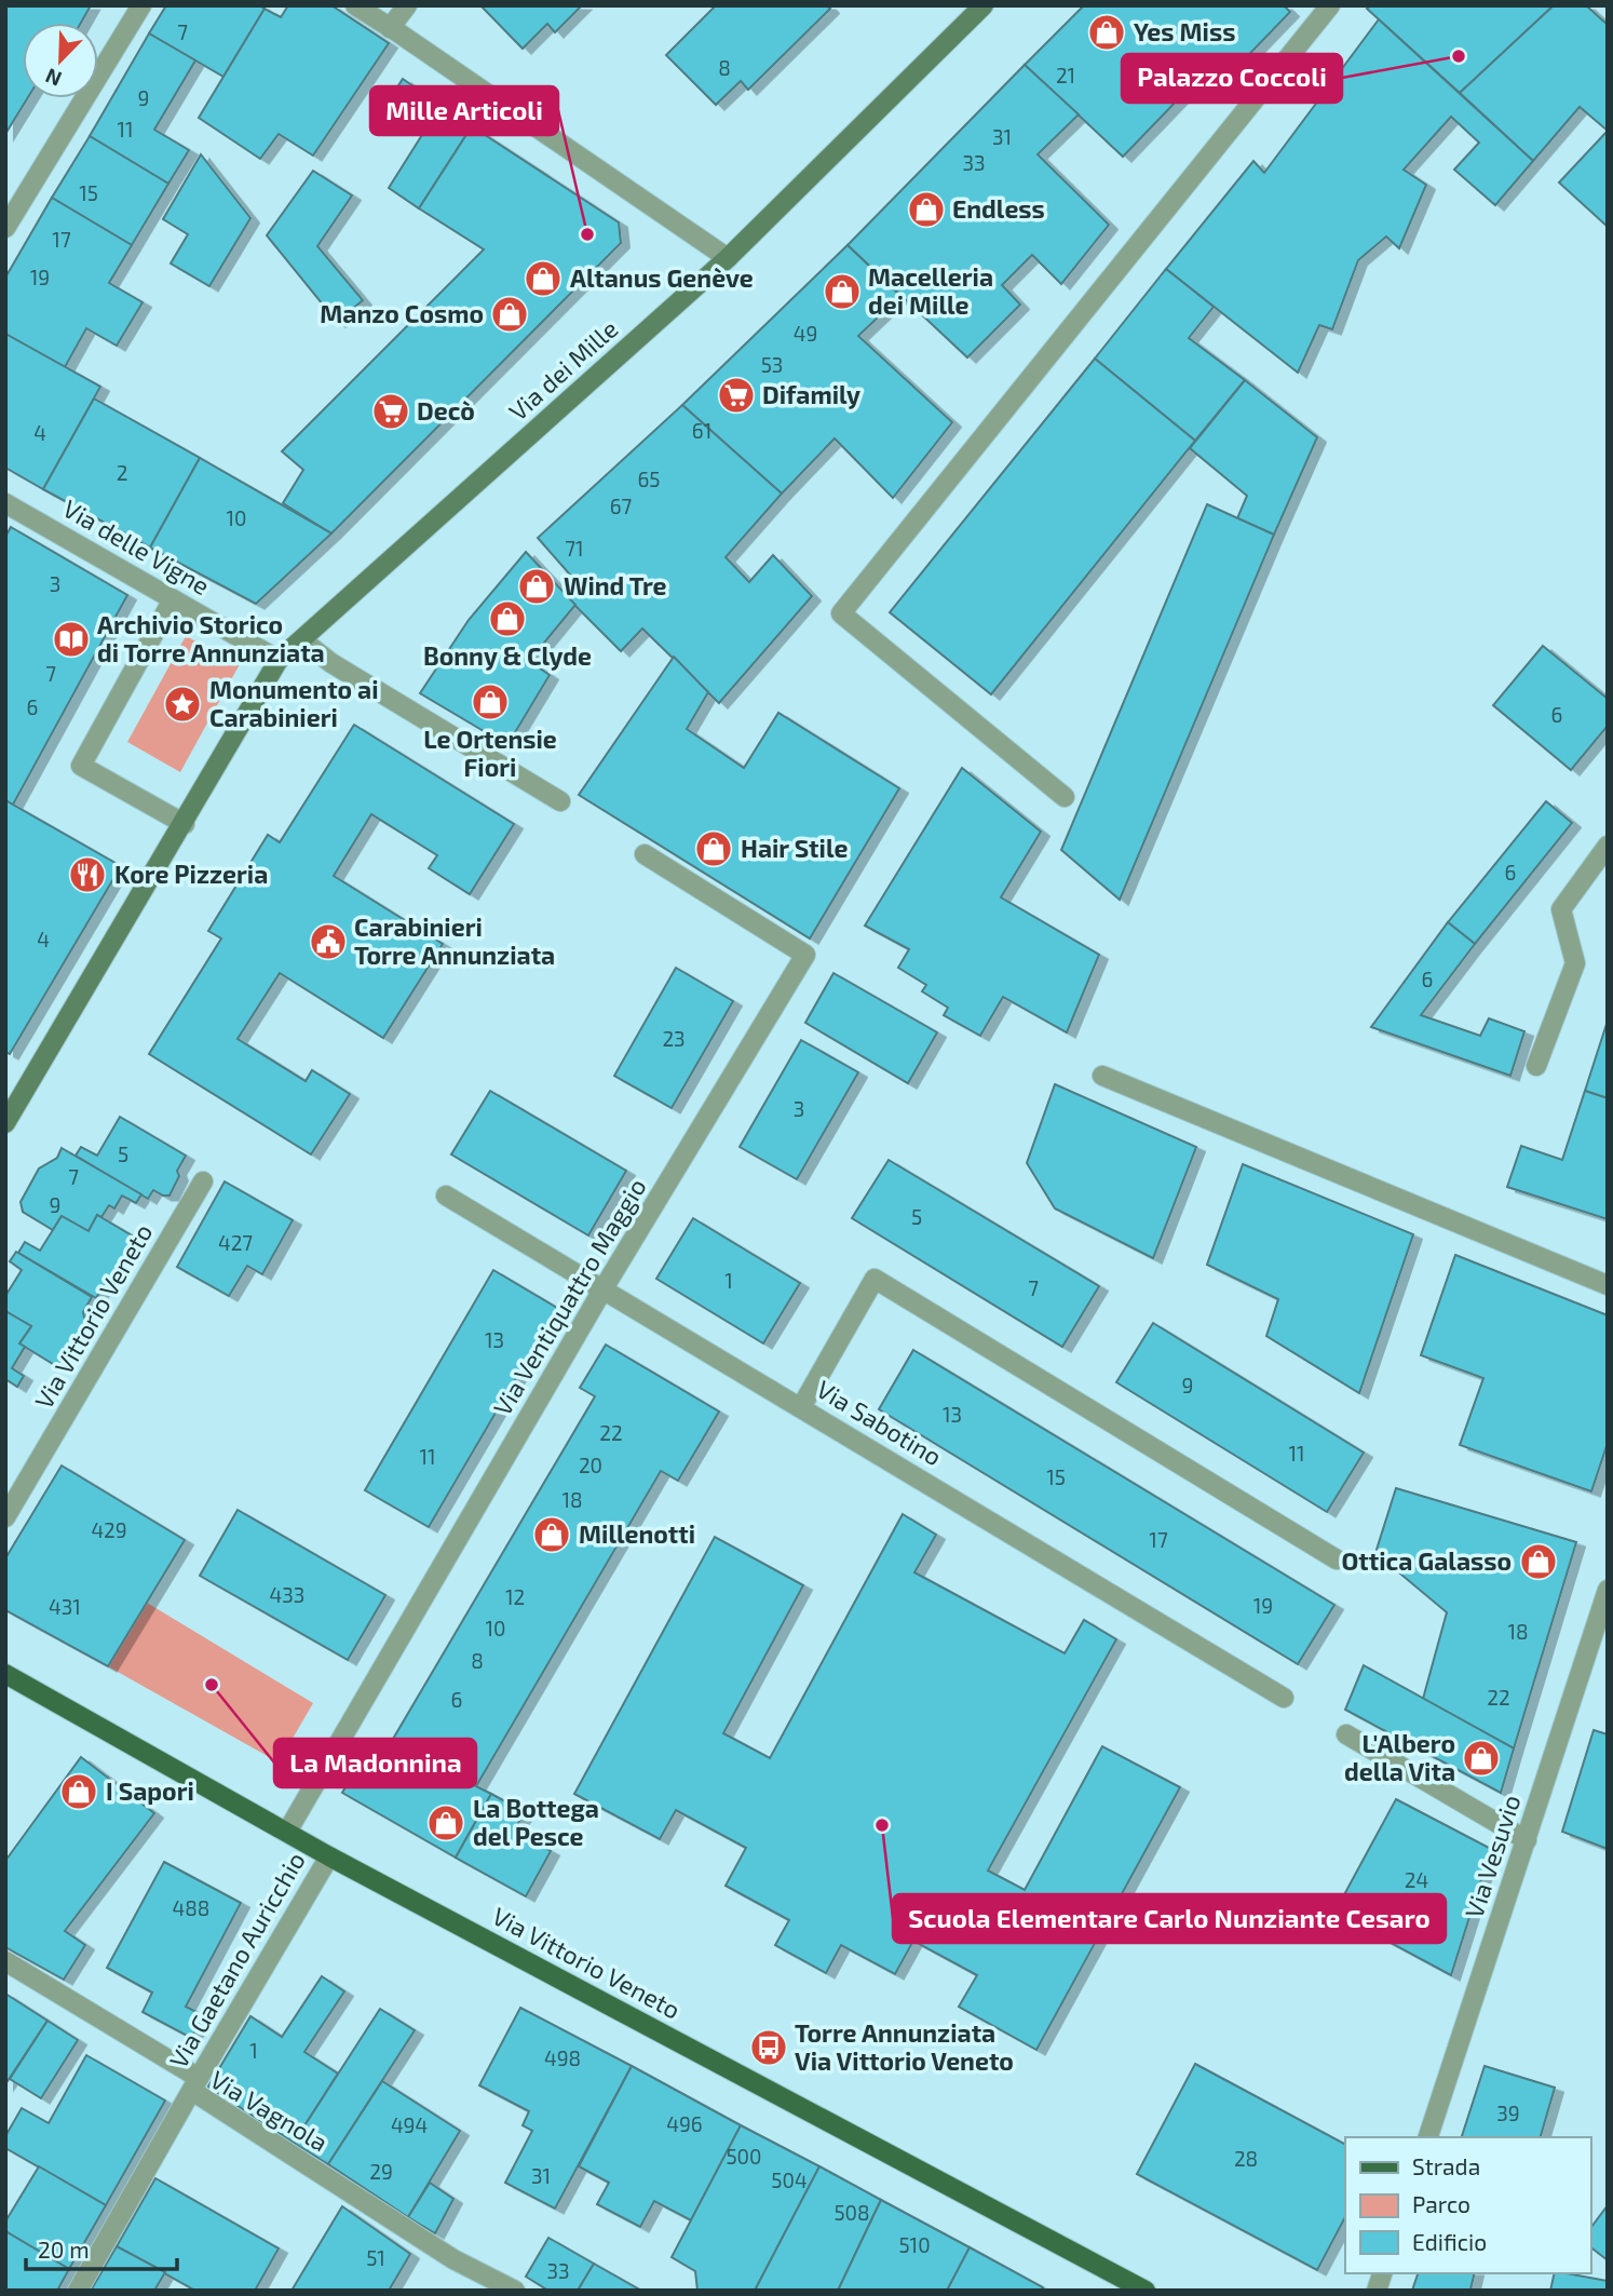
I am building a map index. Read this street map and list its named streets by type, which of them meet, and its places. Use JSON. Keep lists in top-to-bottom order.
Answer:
{
  "streets": {
    "main road": ["Via Vittorio Veneto"],
    "street": [
      "Via dei Mille",
      "Via delle Vigne",
      "Via Ventiquattro Maggio",
      "Via Sabotino",
      "Via Vesuvio",
      "Via Gaetano Auricchio",
      "Via Vagnola"
    ]
  },
  "crossings": [
    ["Via dei Mille", "Via delle Vigne"],
    ["Via Ventiquattro Maggio", "Via Vittorio Veneto"],
    ["Via Ventiquattro Maggio", "Via Sabotino"],
    ["Via Vittorio Veneto", "Via Gaetano Auricchio"],
    ["Via Gaetano Auricchio", "Via Vagnola"]
  ],
  "places": {
    "shop": [
      "Yes Miss",
      "Endless",
      "Altanus Genève",
      "Macelleria dei Mille",
      "Manzo Cosmo",
      "Wind Tre",
      "Bonny & Clyde",
      "Le Ortensie Fiori",
      "Hair Stile",
      "Millenotti",
      "Ottica Galasso",
      "L'Albero della Vita",
      "I Sapori",
      "La Bottega del Pesce"
    ],
    "other": [
      "Palazzo Coccoli",
      "Mille Articoli",
      "La Madonnina",
      "Scuola Elementare Carlo Nunziante Cesaro"
    ],
    "supermarket": ["Difamily", "Decò"],
    "library": ["Archivio Storico di Torre Annunziata"],
    "place": ["Monumento ai Carabinieri"],
    "restaurant": ["Kore Pizzeria"],
    "public building": ["Carabinieri Torre Annunziata"],
    "bus stop": ["Torre Annunziata Via Vittorio Veneto"]
  },
  "house_numbers": [
    "7",
    "8",
    "21",
    "9",
    "11",
    "31",
    "33",
    "15",
    "17",
    "19",
    "49",
    "53",
    "61",
    "4",
    "2",
    "65",
    "67",
    "10",
    "71",
    "3",
    "7",
    "6",
    "6",
    "6",
    "4",
    "6",
    "23",
    "3",
    "5",
    "7",
    "9",
    "5",
    "427",
    "1",
    "7",
    "13",
    "9",
    "13",
    "22",
    "11",
    "11",
    "20",
    "15",
    "18",
    "429",
    "17",
    "433",
    "12",
    "19",
    "431",
    "10",
    "18",
    "8",
    "22",
    "6",
    "24",
    "488",
    "1",
    "498",
    "39",
    "496",
    "494",
    "500",
    "28",
    "29",
    "31",
    "504",
    "508",
    "510",
    "51",
    "33"
  ],
  "legend": ["Strada", "Parco", "Edificio"],
  "scale_bar": "20 m",
  "north": "bottom left"
}
